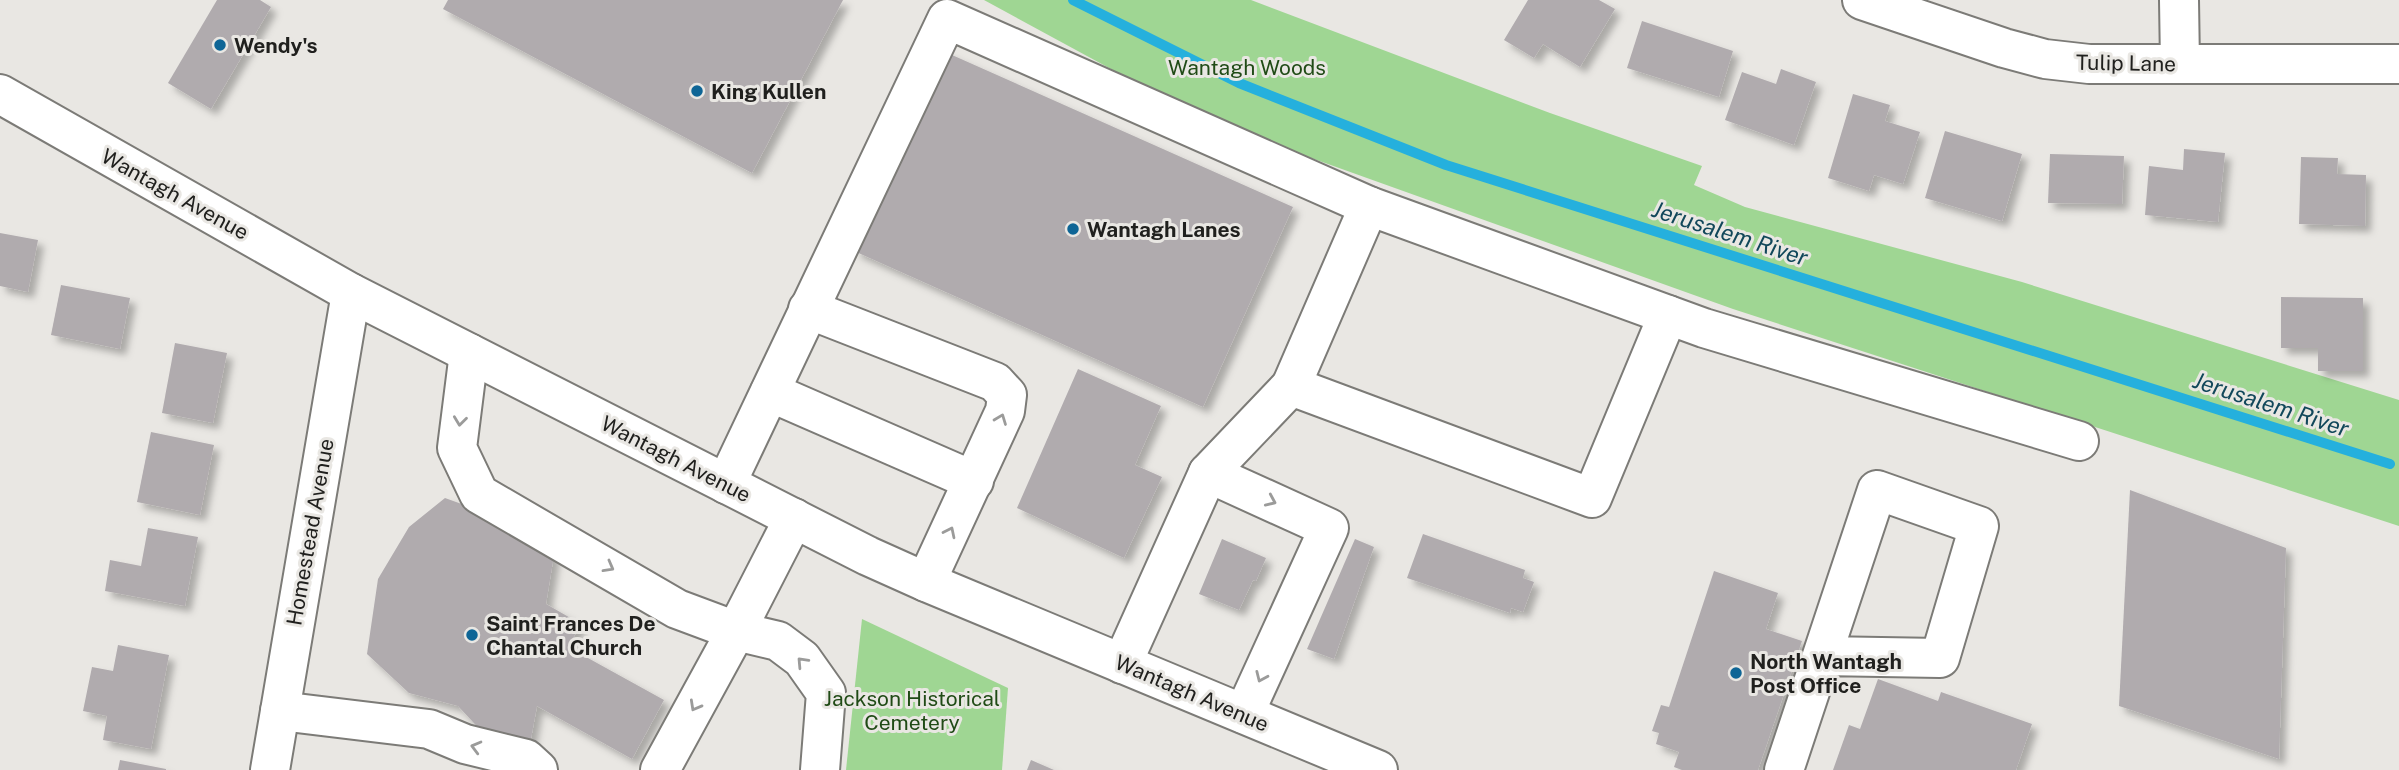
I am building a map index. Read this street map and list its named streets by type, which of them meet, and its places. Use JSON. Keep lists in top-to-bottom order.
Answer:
{
  "streets": {
    "main road": ["Tulip Lane", "Wantagh Avenue", "Homestead Avenue"]
  },
  "crossings": [
    ["Wantagh Avenue", "Homestead Avenue"]
  ],
  "water": ["Jerusalem River"],
  "parks": ["Wantagh Woods", "Jackson Historical Cemetery"],
  "places": [
    "Wendy's",
    "King Kullen",
    "Wantagh Lanes",
    "Saint Frances De Chantal Church",
    "North Wantagh Post Office"
  ]
}
